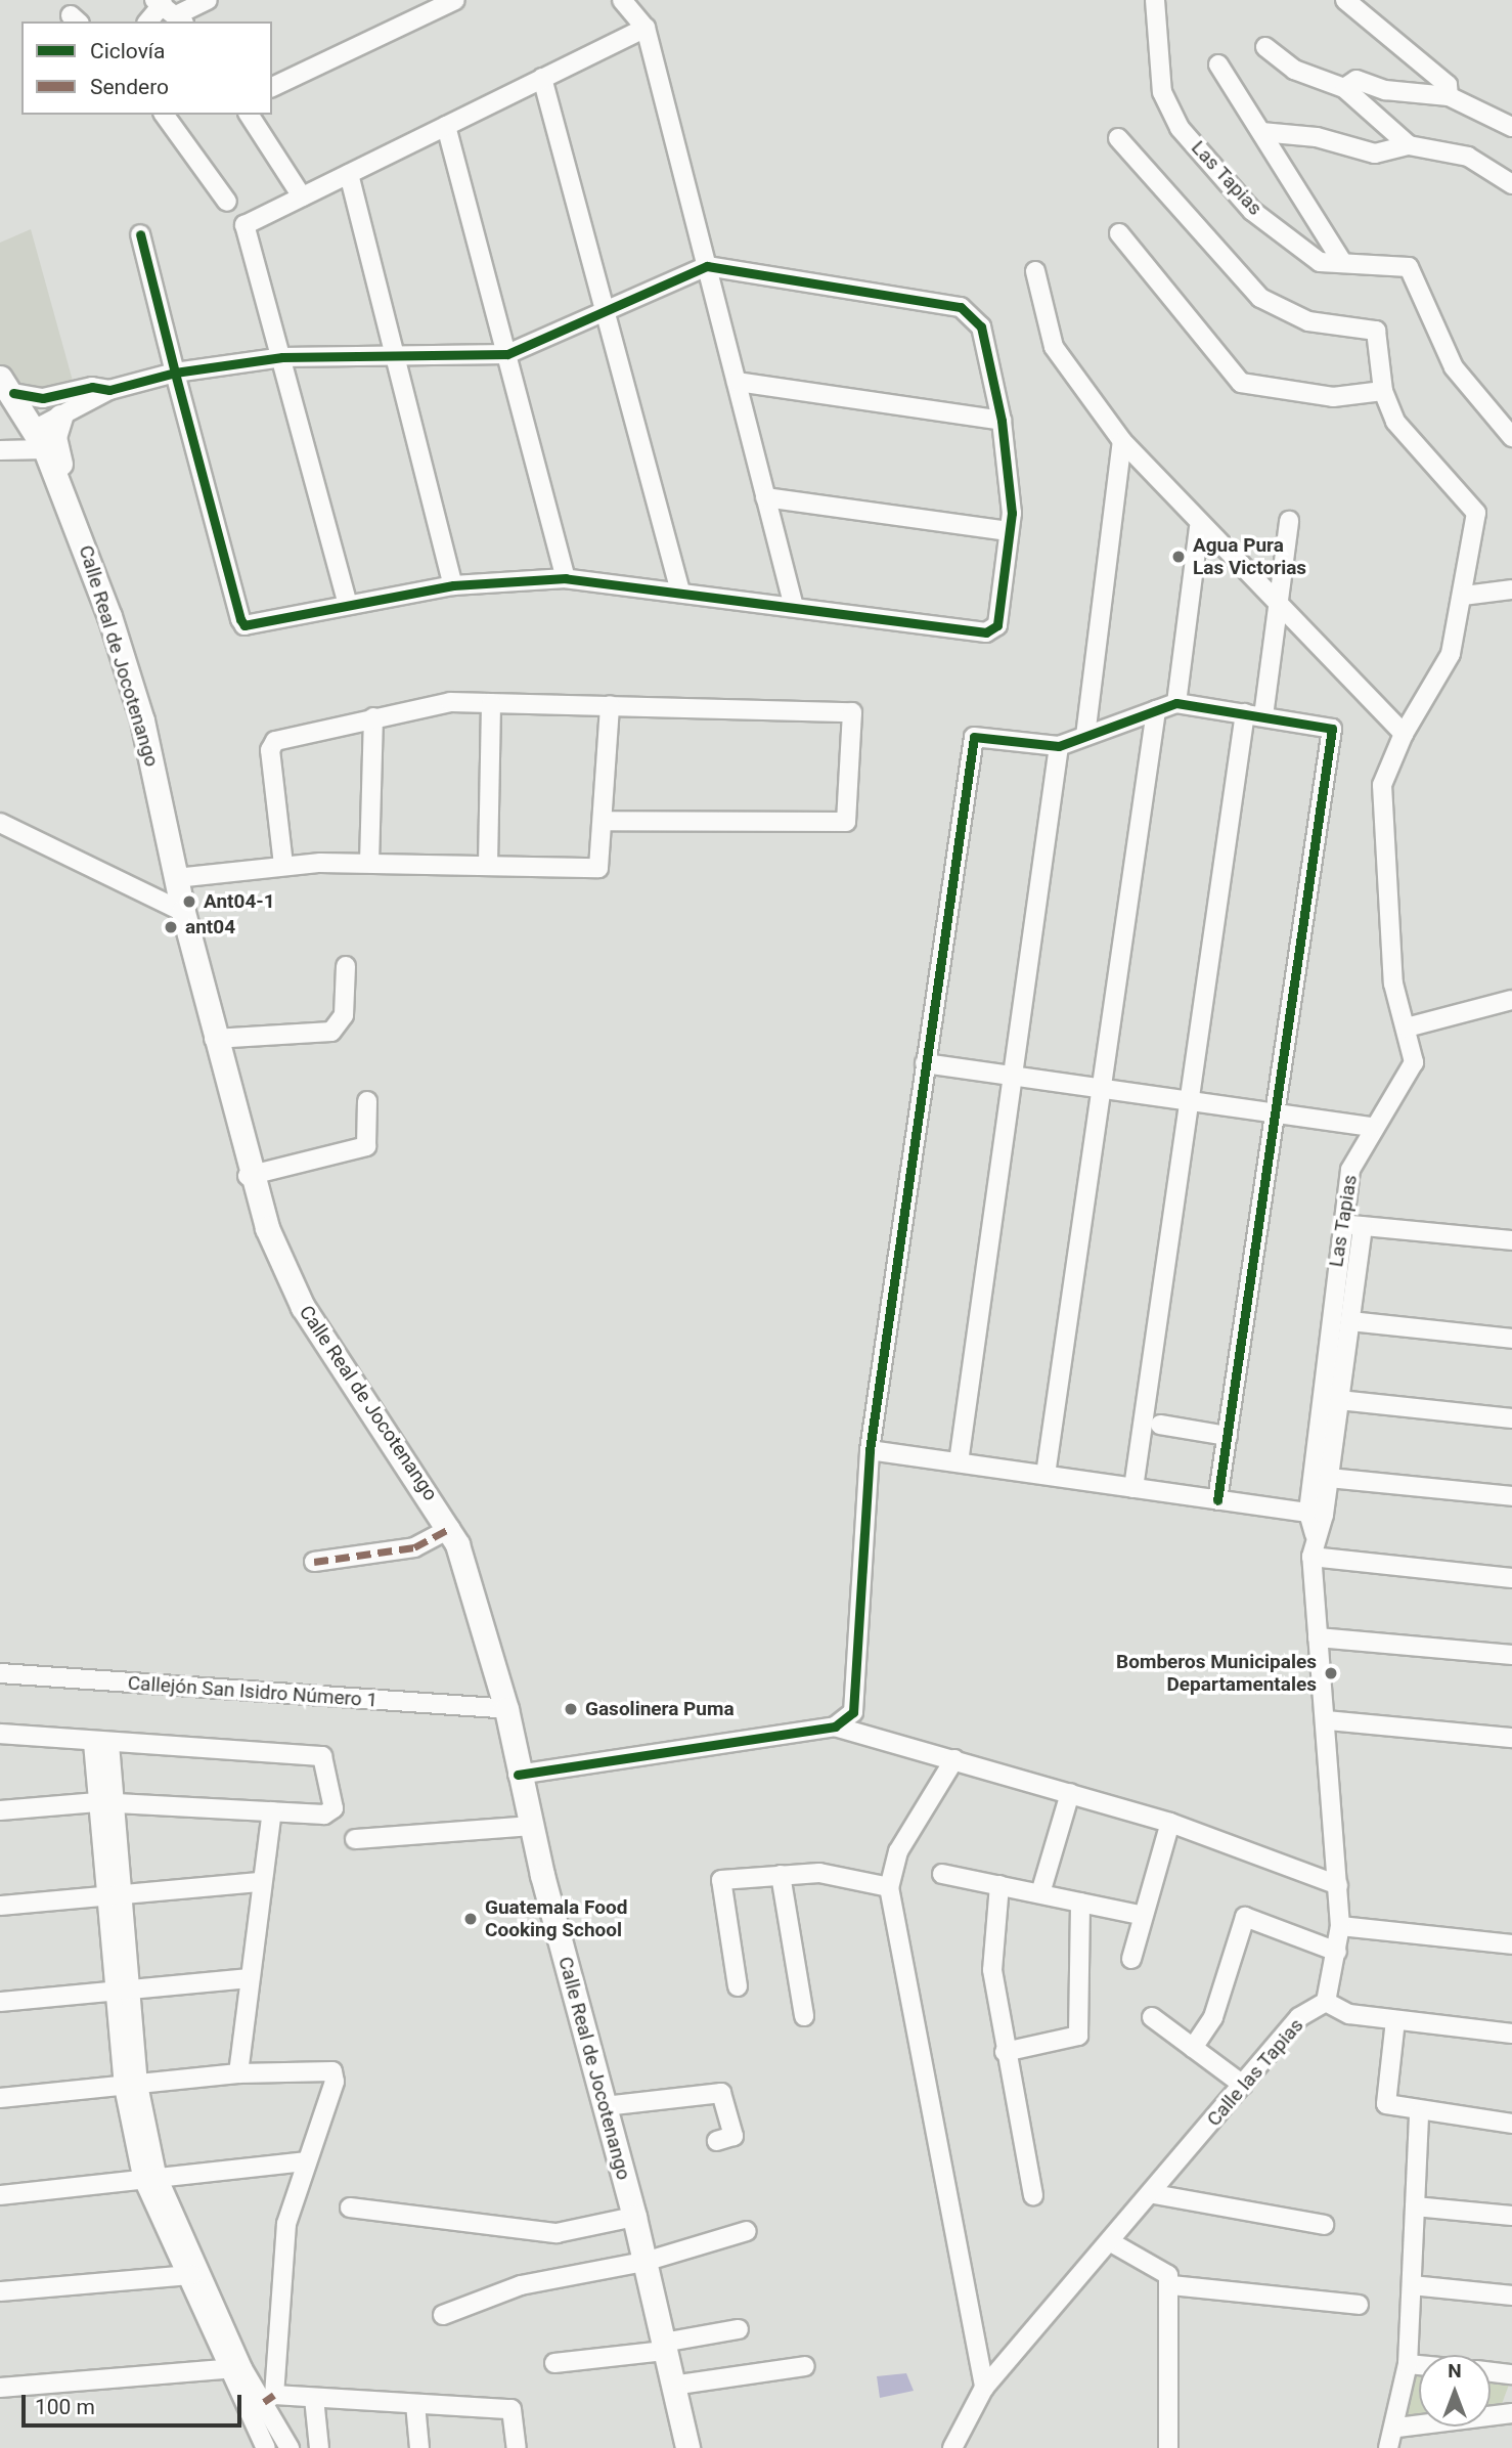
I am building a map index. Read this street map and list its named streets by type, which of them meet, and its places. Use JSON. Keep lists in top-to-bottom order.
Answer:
{
  "streets": {
    "main road": ["Calle Real de Jocotenango"],
    "street": ["Las Tapias", "Callejón San Isidro Número 1", "Calle las Tapias"]
  },
  "crossings": [
    ["Calle Real de Jocotenango", "Callejón San Isidro Número 1"]
  ],
  "places": [
    "Agua Pura Las Victorias",
    "Ant04-1",
    "ant04",
    "Bomberos Municipales Departamentales",
    "Gasolinera Puma",
    "Guatemala Food Cooking School"
  ],
  "legend": ["Ciclovía", "Sendero"],
  "scale_bar": "100 m",
  "north": "top"
}
